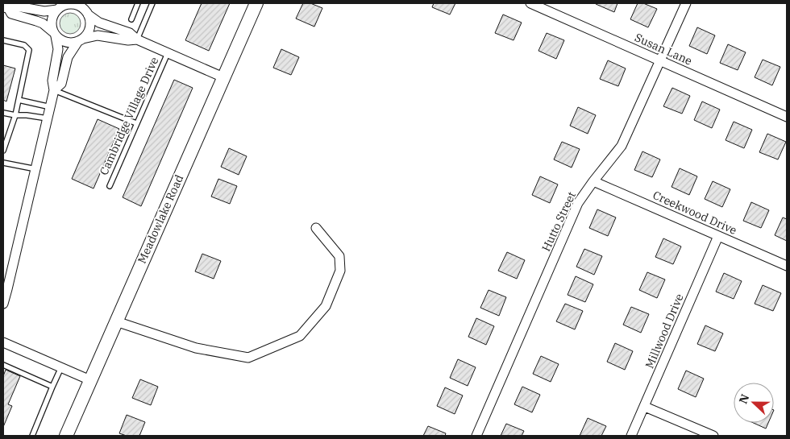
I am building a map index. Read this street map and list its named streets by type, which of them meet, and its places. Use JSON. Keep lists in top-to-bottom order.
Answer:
{
  "streets": {
    "street": [
      "Susan Lane",
      "Creekwood Drive",
      "Meadowlake Road",
      "Hutto Street",
      "Millwood Drive"
    ],
    "lane": ["Cambridge Village Drive"]
  },
  "crossings": [
    ["Susan Lane", "Hutto Street"],
    ["Creekwood Drive", "Hutto Street"],
    ["Creekwood Drive", "Millwood Drive"]
  ],
  "north": "left"
}
